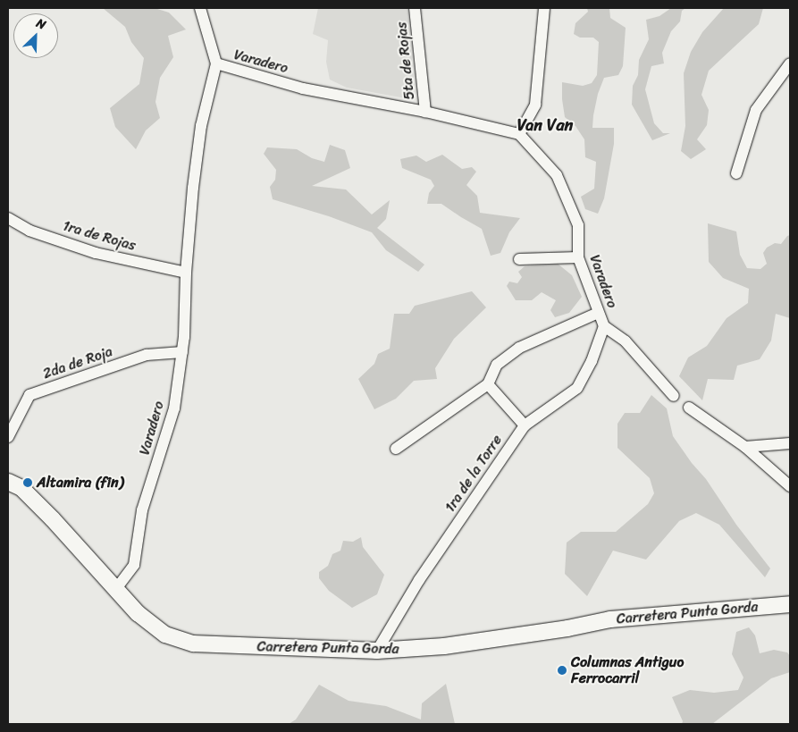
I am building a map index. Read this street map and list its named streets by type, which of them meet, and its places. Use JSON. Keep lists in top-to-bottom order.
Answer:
{
  "streets": {
    "main road": ["Carretera Punta Gorda"],
    "street": [
      "5ta de Rojas",
      "Varadero",
      "1ra de Rojas",
      "2da de Roja",
      "1ra de la Torre"
    ]
  },
  "crossings": [
    ["5ta de Rojas", "Varadero"],
    ["Varadero", "1ra de Rojas"],
    ["Varadero", "2da de Roja"],
    ["Varadero", "1ra de la Torre"],
    ["Varadero", "Carretera Punta Gorda"],
    ["1ra de la Torre", "Carretera Punta Gorda"]
  ],
  "districts": ["Van Van"],
  "places": ["Altamira (fin)", "Columnas Antiguo Ferrocarril"],
  "north": "top right"
}
